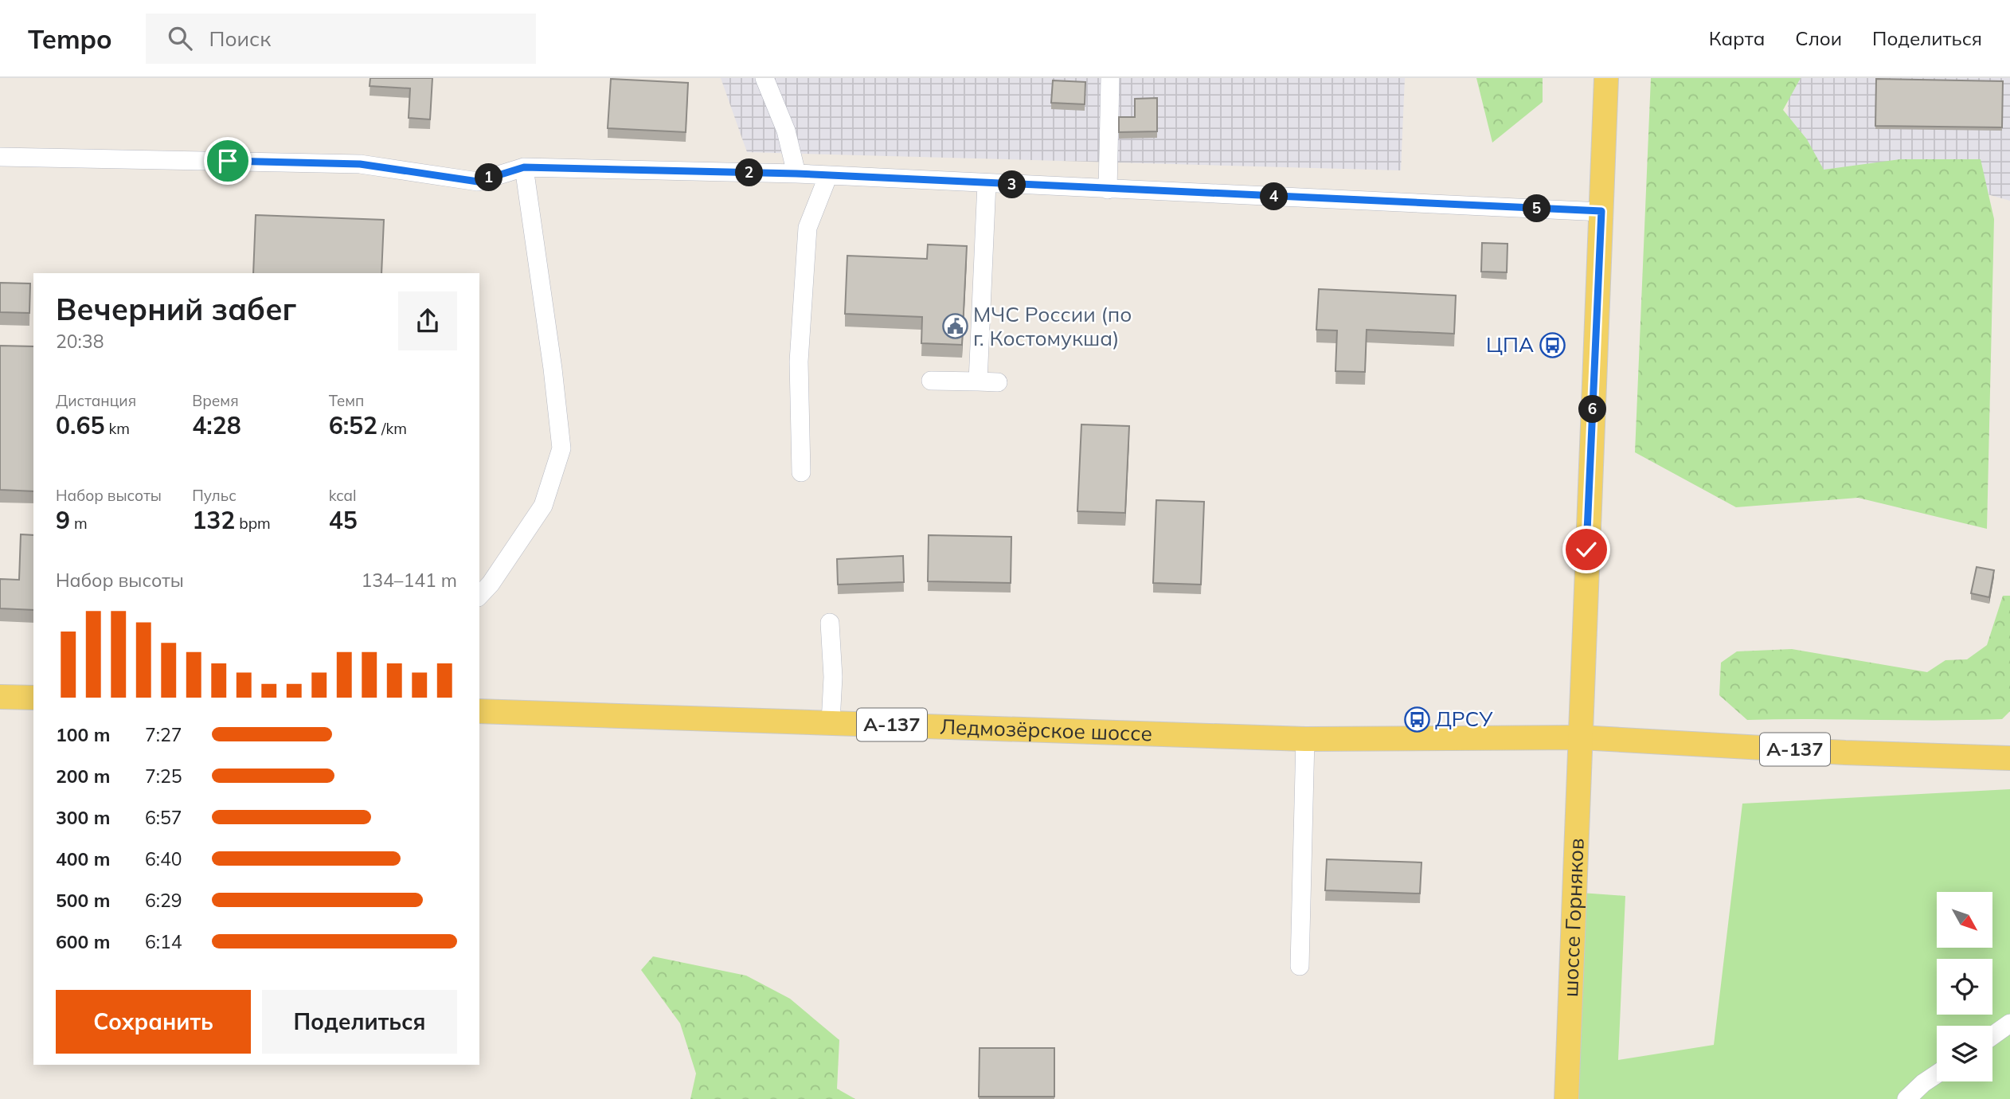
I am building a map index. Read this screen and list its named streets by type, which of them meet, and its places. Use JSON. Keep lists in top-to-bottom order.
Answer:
{
  "streets": {
    "main road": ["А-137", "Ледмозёрское шоссе", "шоссе Горняков"]
  },
  "crossings": [
    ["А-137", "Ледмозёрское шоссе"],
    ["А-137", "шоссе Горняков"],
    ["Ледмозёрское шоссе", "шоссе Горняков"]
  ],
  "places": {
    "public building": ["МЧС России (по г. Костомукша)"],
    "bus stop": ["ЦПА", "ДРСУ"]
  },
  "north": "bottom right",
  "page": {
    "header": "Tempo",
    "search": "Поиск",
    "nav": ["Карта", "Слои", "Поделиться"],
    "pins": [
      "2",
      "1",
      "3",
      "4",
      "5",
      "6"
    ],
    "heading": ["Вечерний забег", "20:38"],
    "stats": [
      ["Дистанция", "0.65 km"],
      ["Время", "4:28"],
      ["Темп", "6:52 /km"],
      ["Набор высоты", "9 m"],
      ["Пульс", "132 bpm"],
      ["kcal", "45"]
    ],
    "chart": ["Набор высоты", "134–141 m"],
    "list": [
      {
        "name": "100 m",
        "note": "7:27"
      },
      {
        "name": "200 m",
        "note": "7:25"
      },
      {
        "name": "300 m",
        "note": "6:57"
      },
      {
        "name": "400 m",
        "note": "6:40"
      },
      {
        "name": "500 m",
        "note": "6:29"
      },
      {
        "name": "600 m",
        "note": "6:14"
      }
    ],
    "buttons": ["Сохранить", "Поделиться"]
  }
}
